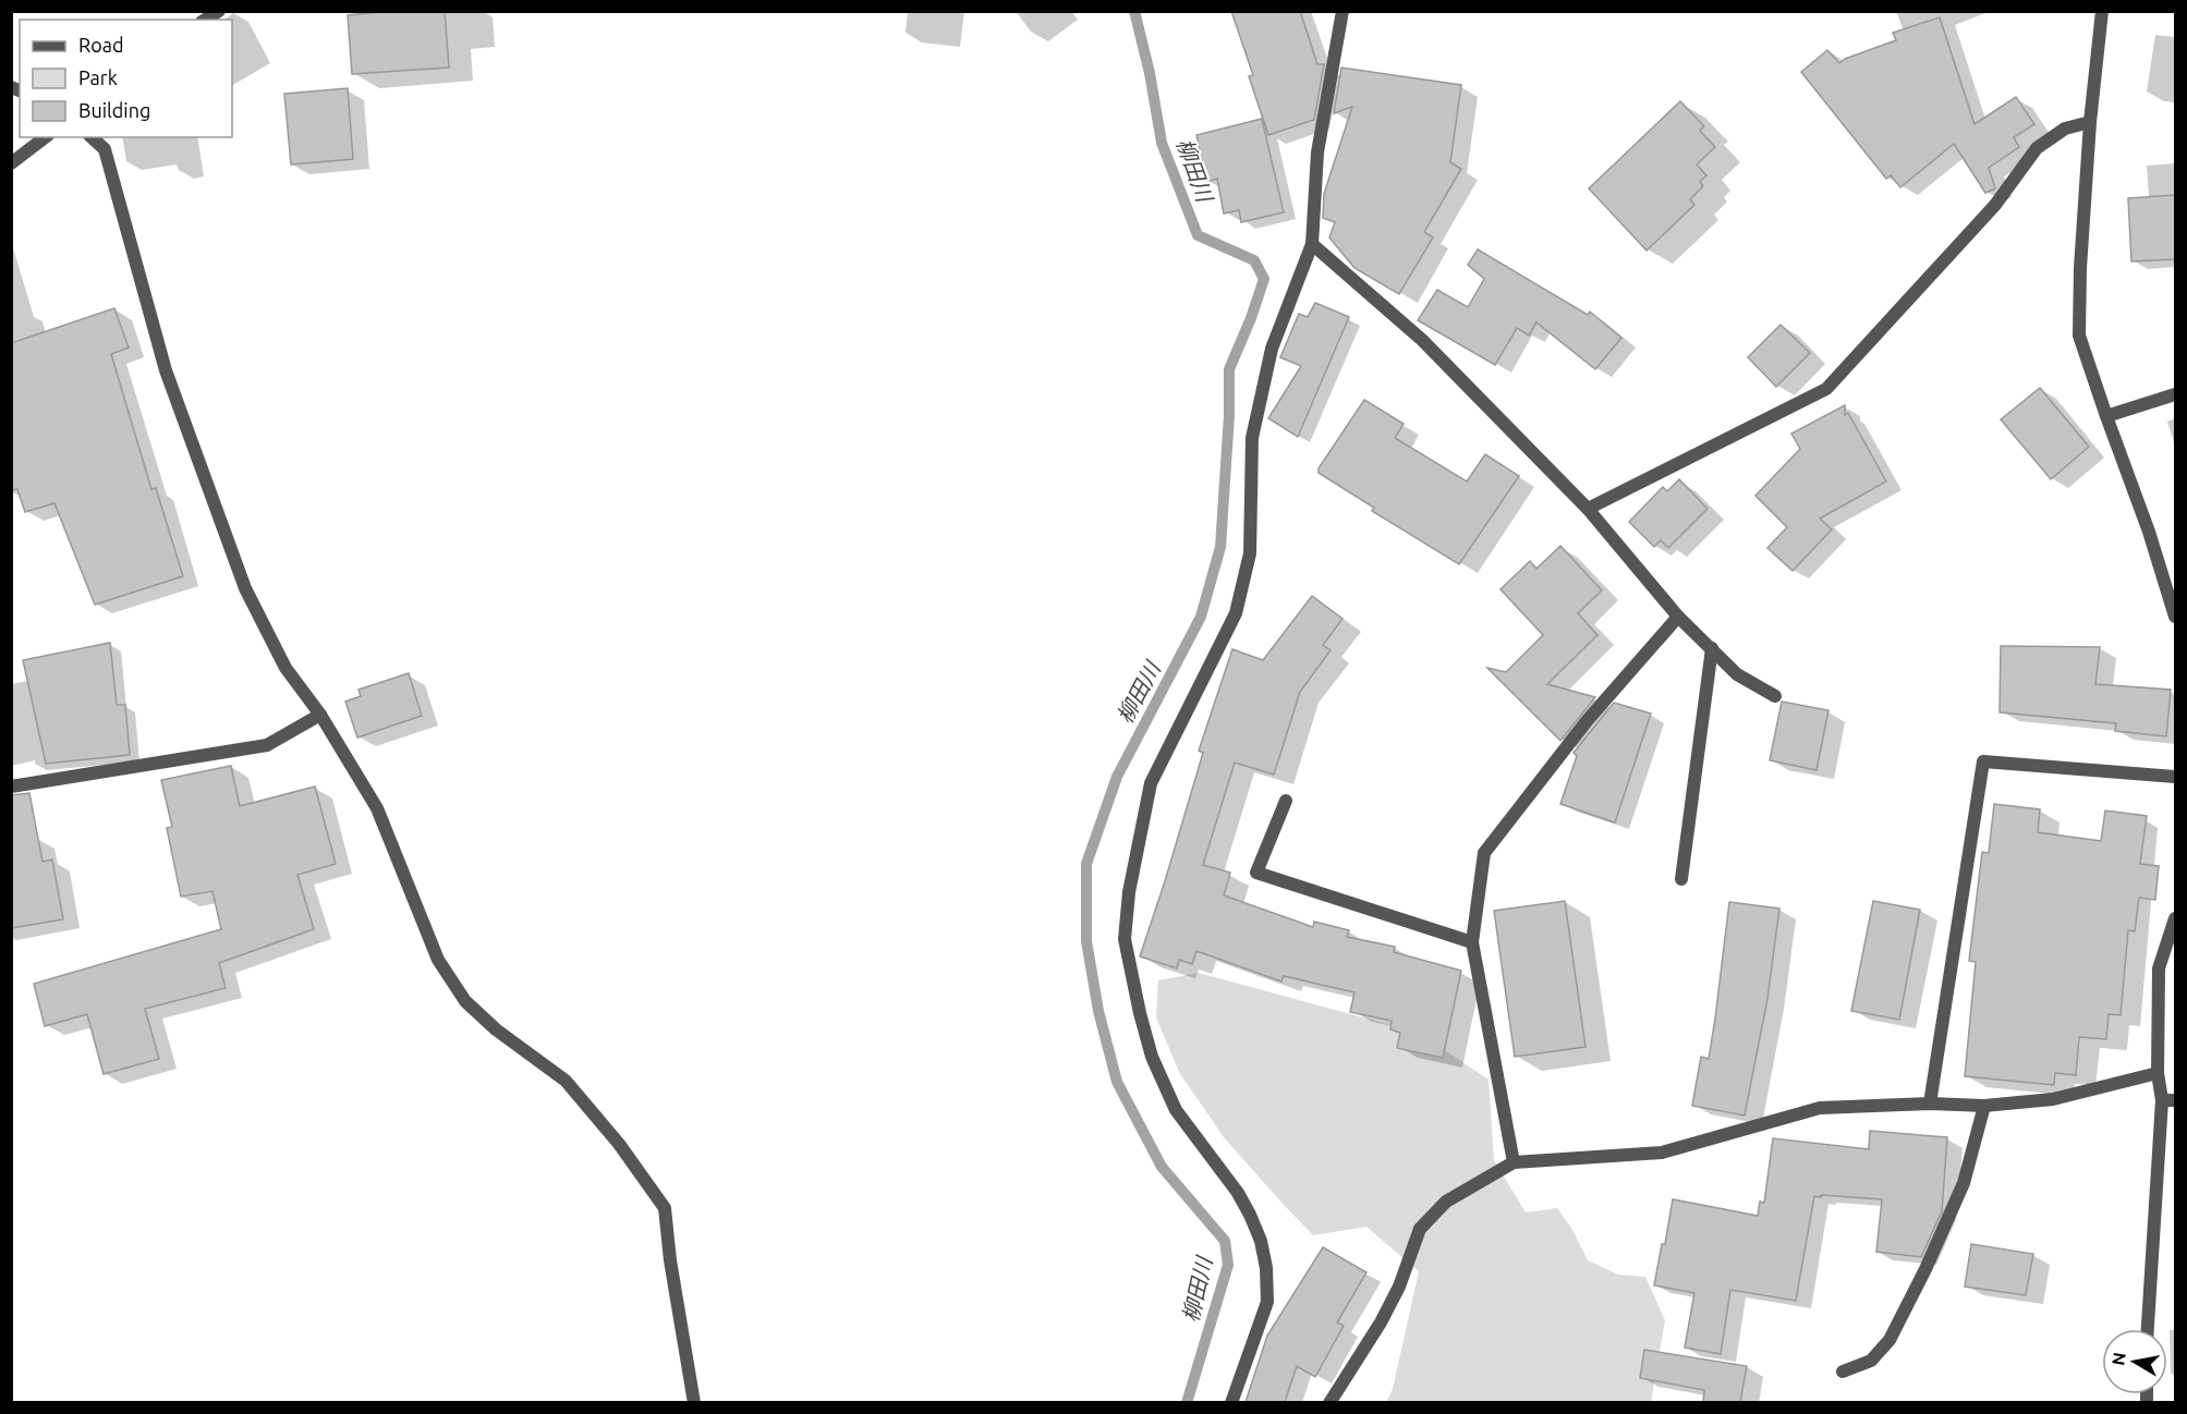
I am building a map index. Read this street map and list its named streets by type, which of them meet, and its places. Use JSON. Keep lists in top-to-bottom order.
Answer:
{
  "water": ["柳田川"],
  "legend": ["Road", "Park", "Building"],
  "north": "left"
}
